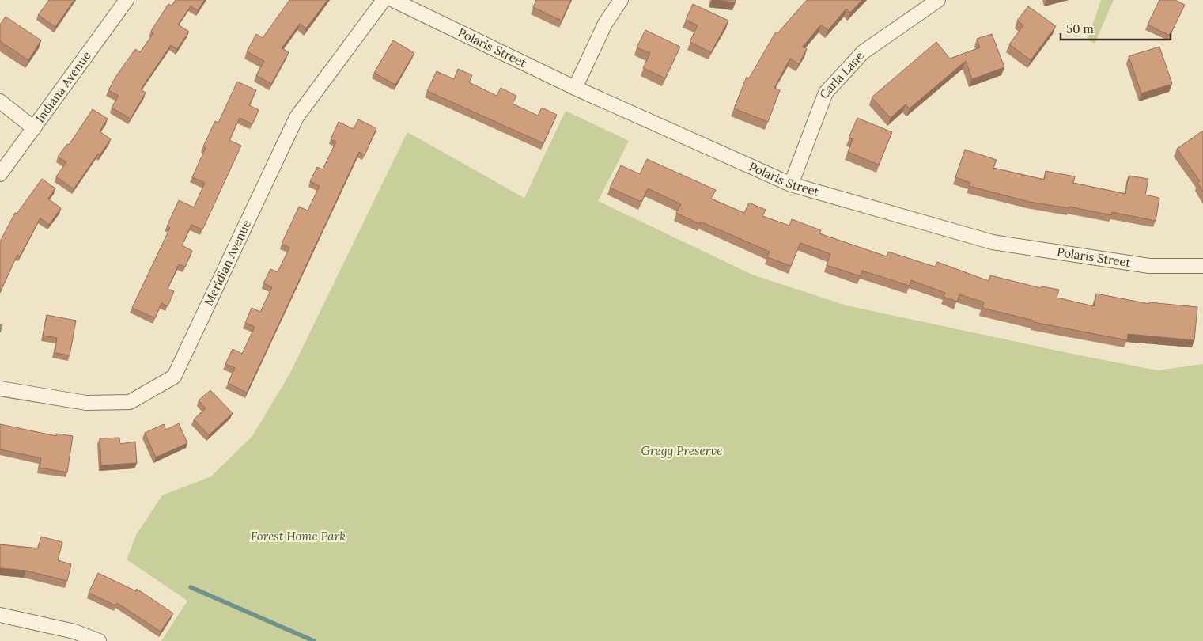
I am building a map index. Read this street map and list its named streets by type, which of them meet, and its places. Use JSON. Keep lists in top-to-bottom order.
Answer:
{
  "streets": {
    "street": [
      "Polaris Street",
      "Carla Lane",
      "Indiana Avenue",
      "Meridian Avenue"
    ]
  },
  "crossings": [
    ["Polaris Street", "Carla Lane"]
  ],
  "parks": ["Gregg Preserve", "Forest Home Park"],
  "scale_bar": "50 m"
}
